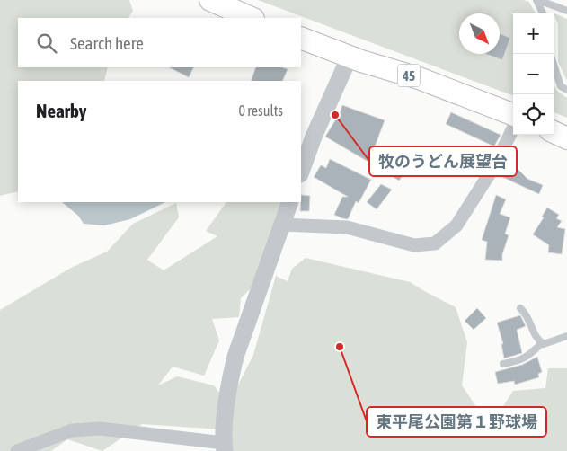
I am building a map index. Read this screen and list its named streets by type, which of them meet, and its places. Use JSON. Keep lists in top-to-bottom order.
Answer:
{
  "streets": {
    "main road": ["45"]
  },
  "places": ["牧のうどん展望台", "東平尾公園第１野球場"],
  "north": "bottom right",
  "page": {
    "map_buttons": ["+", "−"],
    "search": "Search here",
    "heading": ["Nearby", "0 results"]
  }
}
